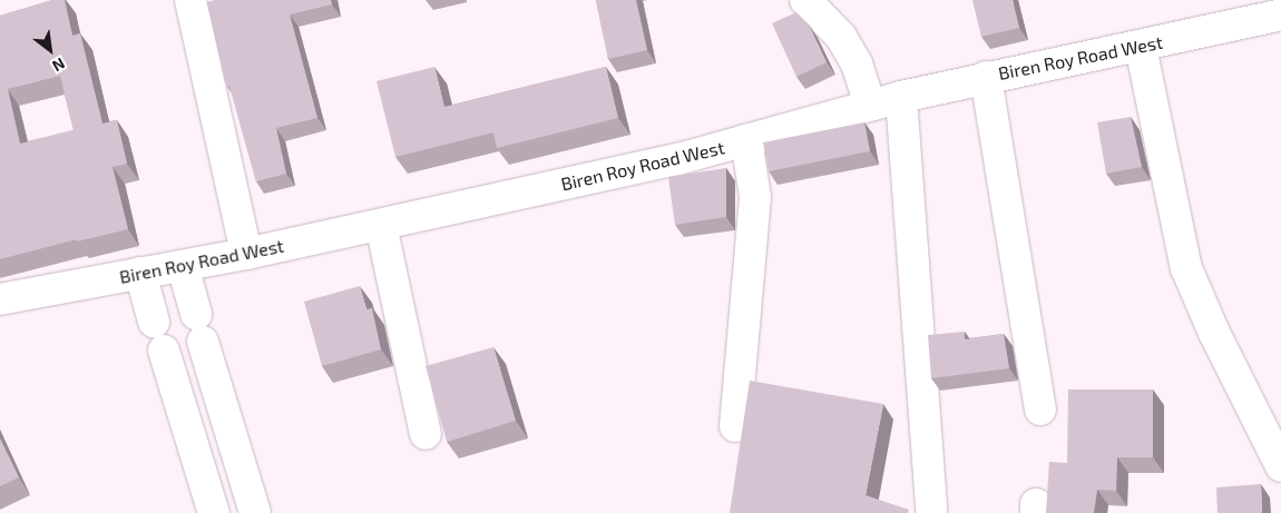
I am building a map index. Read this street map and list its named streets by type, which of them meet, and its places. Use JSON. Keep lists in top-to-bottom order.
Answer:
{
  "streets": {
    "street": ["Biren Roy Road West"]
  },
  "north": "bottom right"
}
